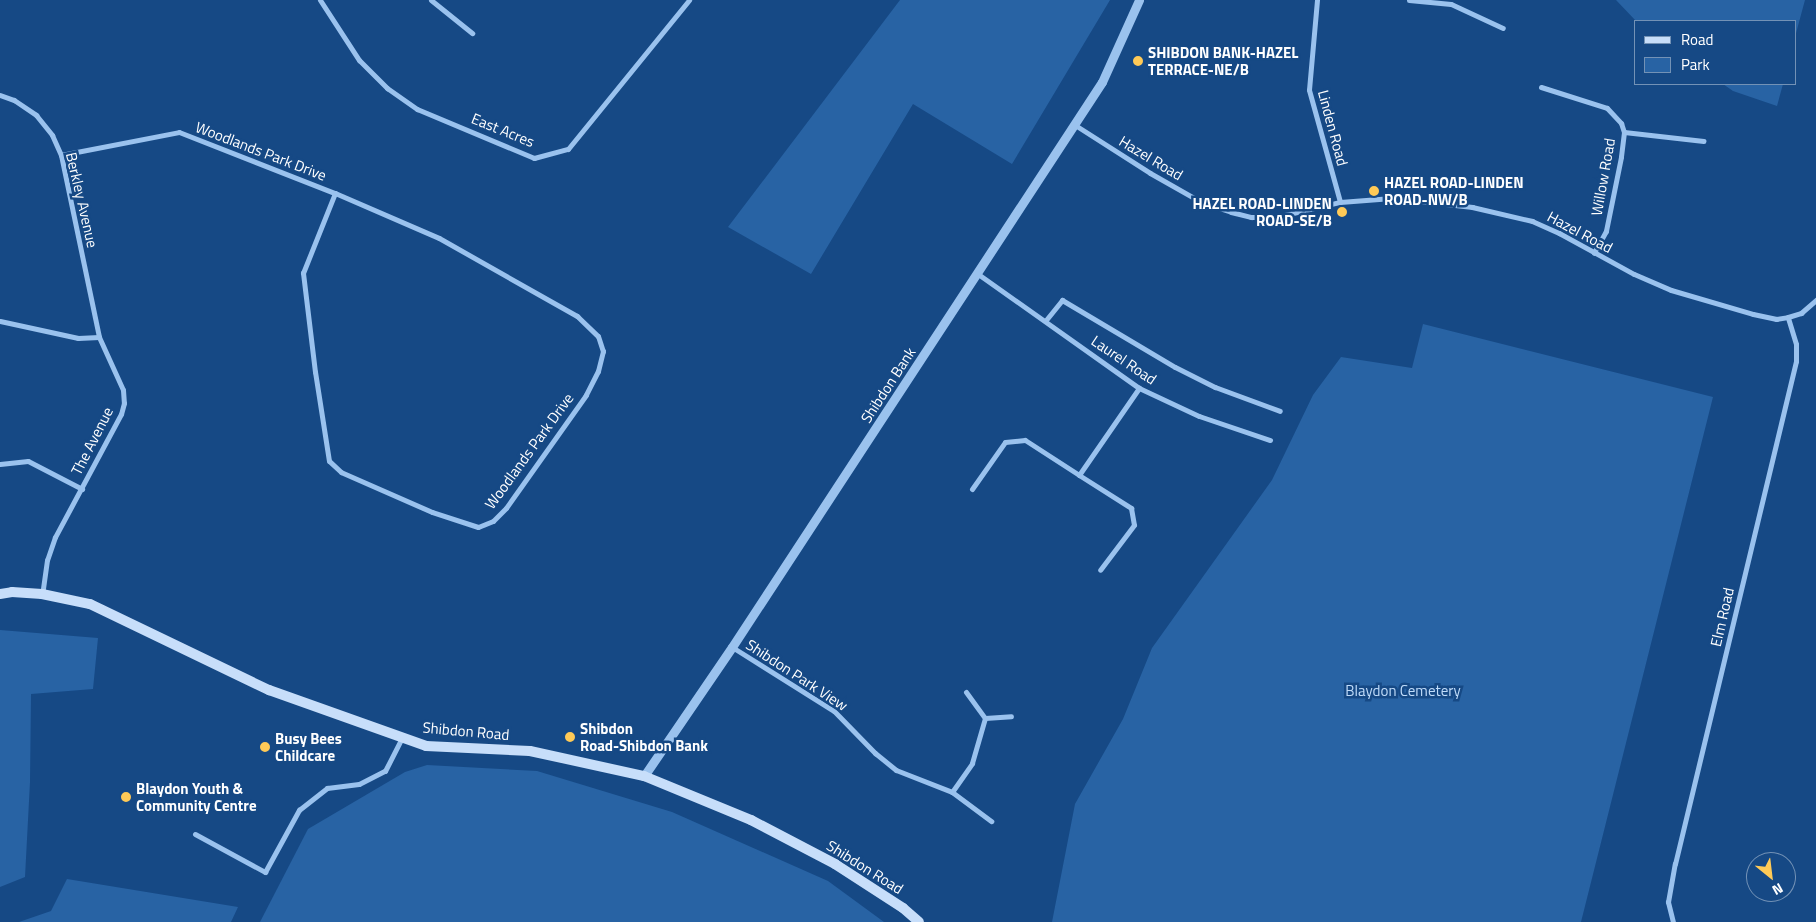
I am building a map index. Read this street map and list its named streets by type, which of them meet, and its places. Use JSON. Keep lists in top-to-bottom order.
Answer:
{
  "streets": {
    "main road": ["Shibdon Road"],
    "street": [
      "Linden Road",
      "East Acres",
      "Woodlands Park Drive",
      "Hazel Road",
      "Willow Road",
      "Berkley Avenue",
      "Laurel Road",
      "Shibdon Bank",
      "The Avenue",
      "Elm Road",
      "Shibdon Park View"
    ]
  },
  "crossings": [
    ["Linden Road", "Hazel Road"],
    ["Woodlands Park Drive", "Berkley Avenue"],
    ["Hazel Road", "Willow Road"],
    ["Hazel Road", "Shibdon Bank"],
    ["Hazel Road", "Elm Road"],
    ["Berkley Avenue", "The Avenue"],
    ["Laurel Road", "Shibdon Bank"],
    ["Shibdon Bank", "Shibdon Park View"],
    ["Shibdon Bank", "Shibdon Road"],
    ["The Avenue", "Shibdon Road"]
  ],
  "parks": ["Blaydon Cemetery"],
  "places": [
    "SHIBDON BANK-HAZEL TERRACE-NE/B",
    "HAZEL ROAD-LINDEN ROAD-NW/B",
    "HAZEL ROAD-LINDEN ROAD-SE/B",
    "Shibdon Road-Shibdon Bank",
    "Busy Bees Childcare",
    "Blaydon Youth & Community Centre"
  ],
  "legend": ["Road", "Park"],
  "north": "bottom right"
}
